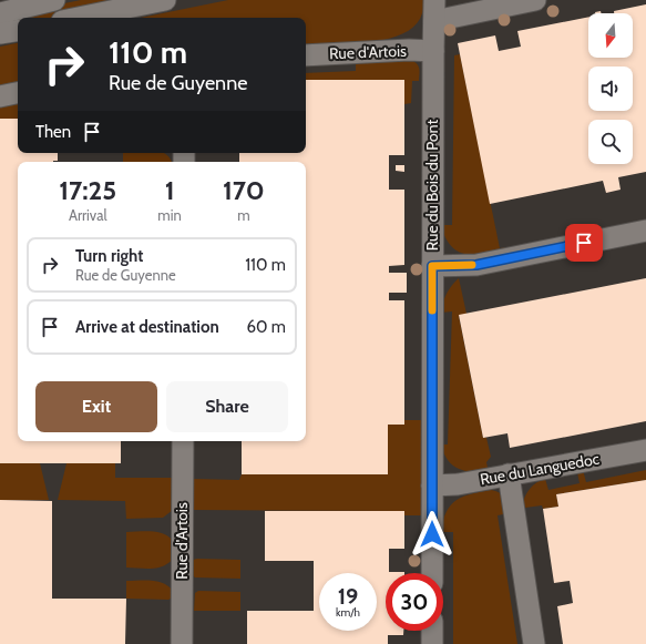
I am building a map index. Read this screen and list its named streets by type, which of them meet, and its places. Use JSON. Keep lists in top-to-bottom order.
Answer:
{
  "streets": {
    "street": ["Rue d'Artois", "Rue du Bois du Pont", "Rue du Languedoc"]
  },
  "crossings": [
    ["Rue d'Artois", "Rue du Bois du Pont"],
    ["Rue du Bois du Pont", "Rue du Languedoc"]
  ],
  "north": "bottom",
  "page": {
    "turn": ["110 m", "Rue de Guyenne"],
    "then": "Then",
    "eta": [
      "17:25",
      "Arrival",
      "1",
      "min",
      "170",
      "m"
    ],
    "list": [
      {
        "name": "Turn right",
        "note": "Rue de Guyenne",
        "value": "110 m"
      },
      {
        "name": "Arrive at destination",
        "value": "60 m"
      }
    ],
    "buttons": ["Exit", "Share"],
    "speed": "19 km/h",
    "limit": "30"
  }
}
